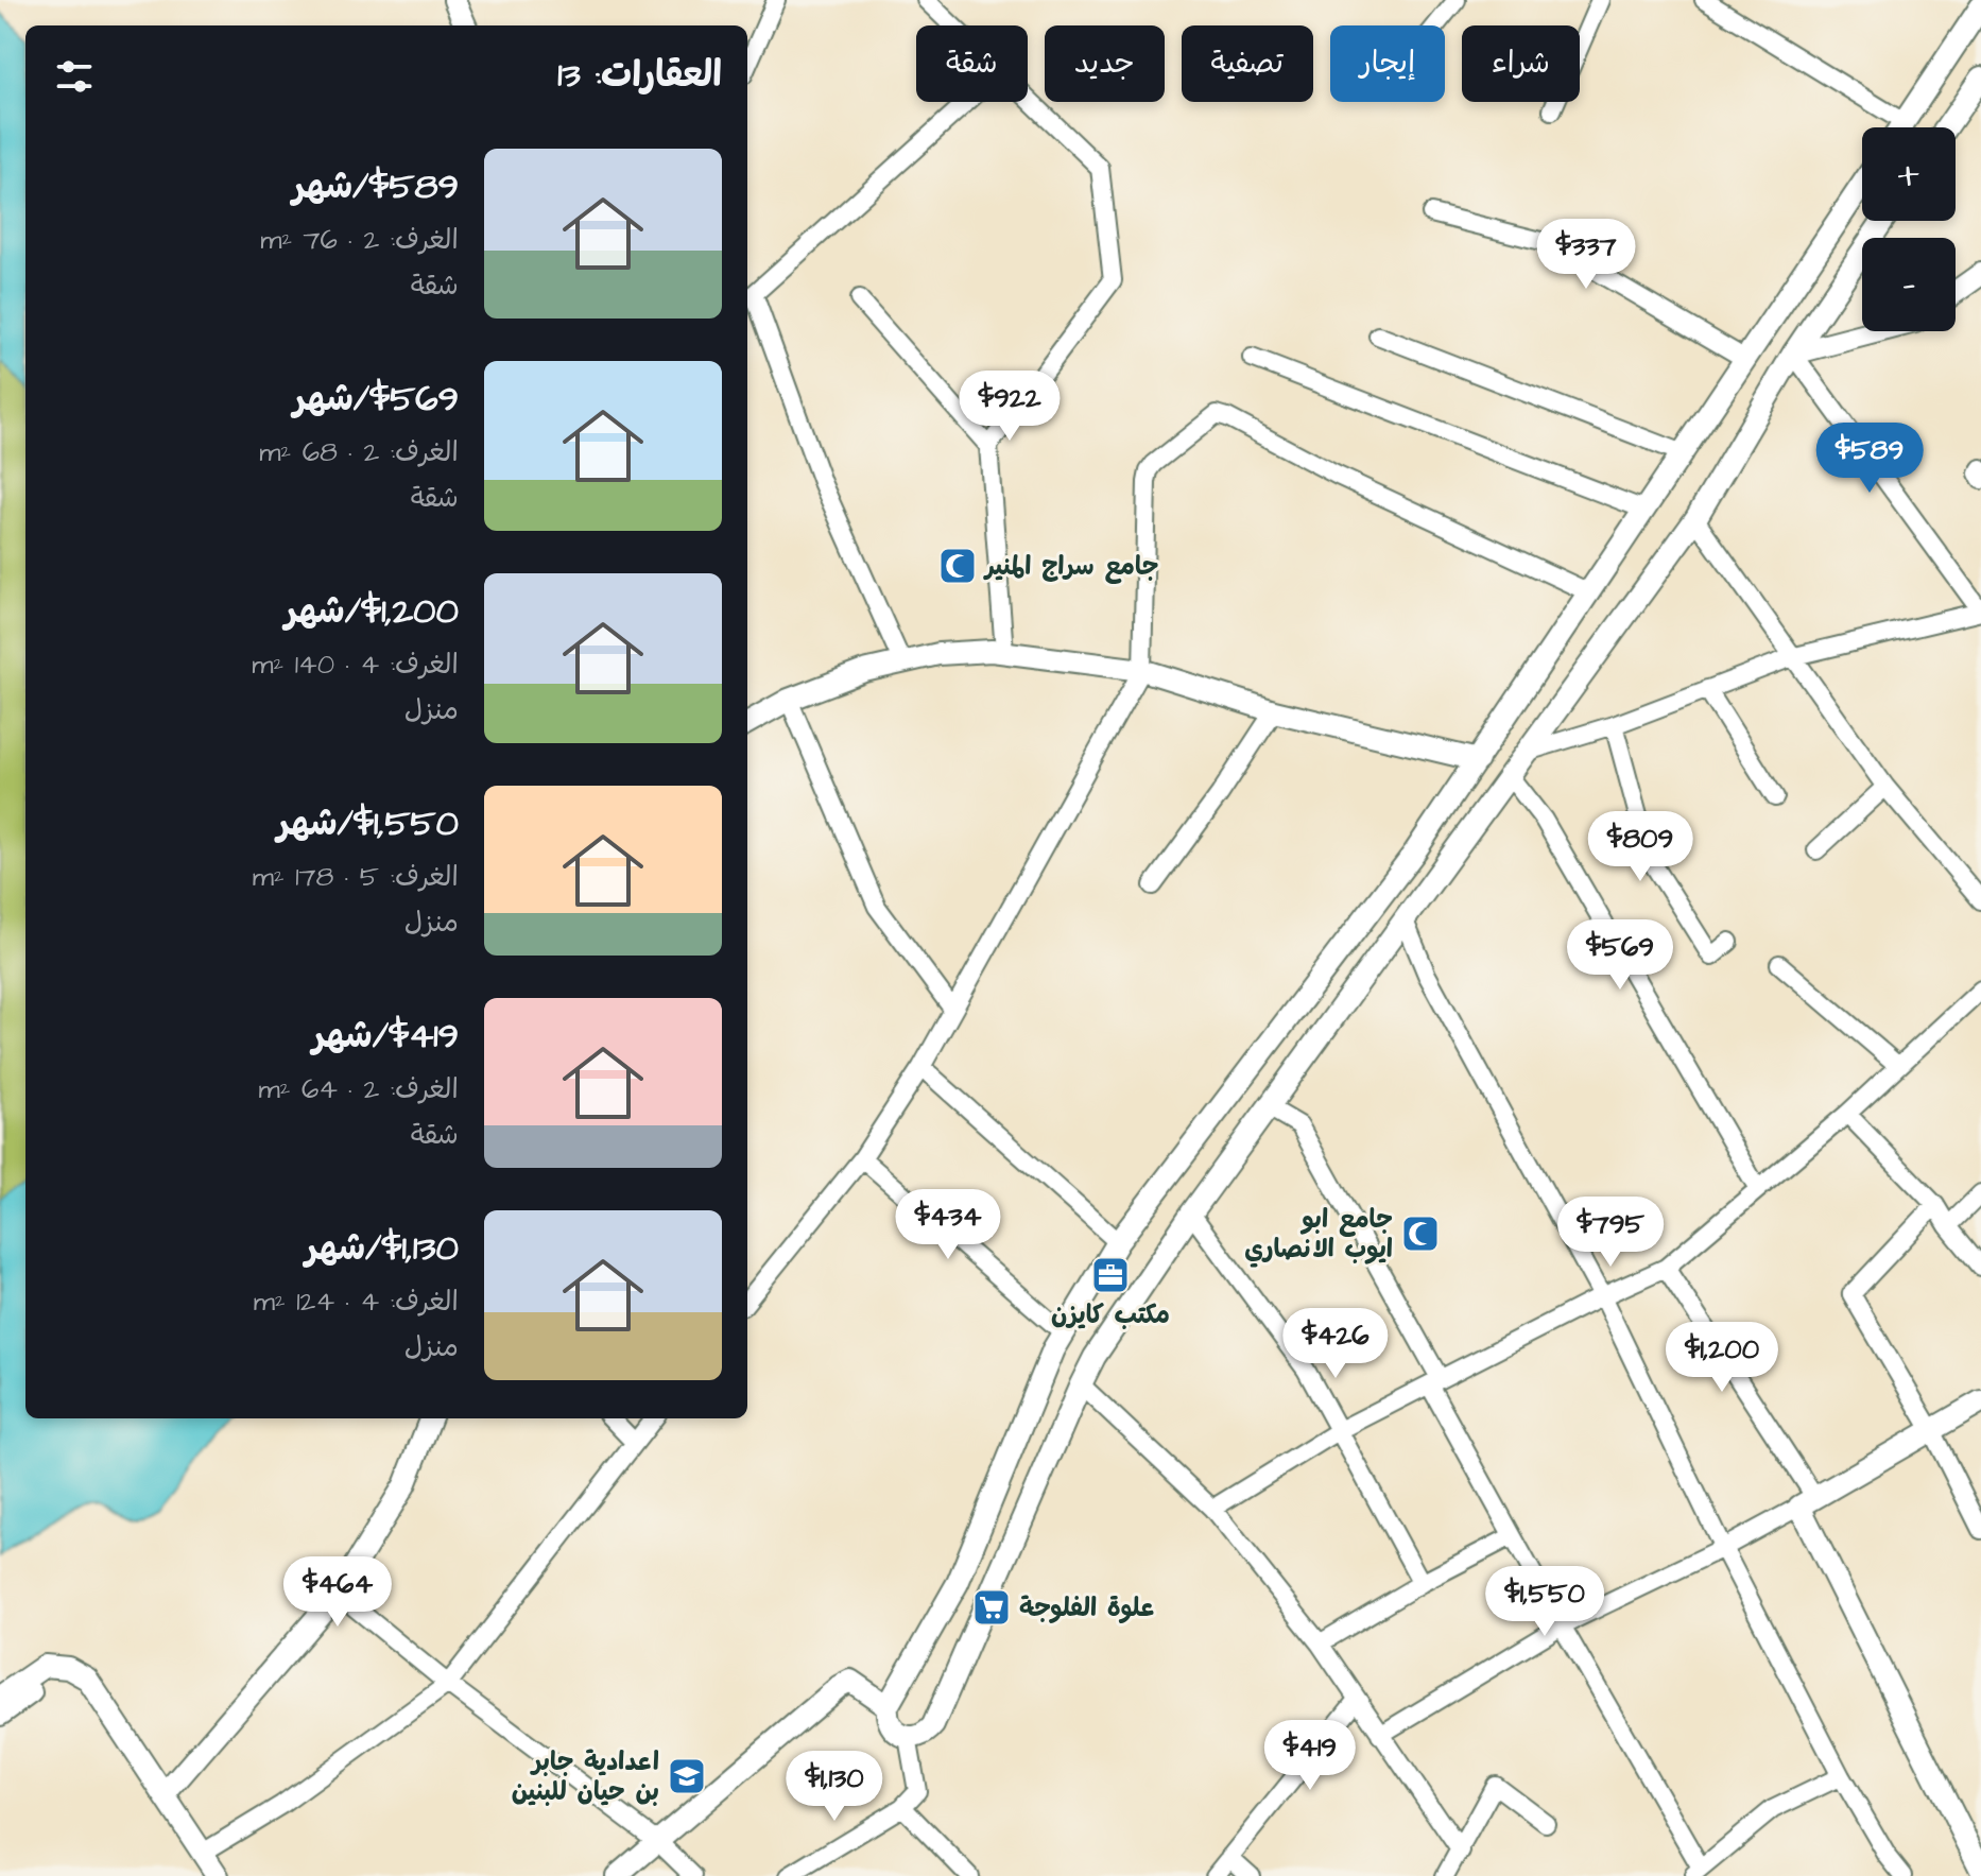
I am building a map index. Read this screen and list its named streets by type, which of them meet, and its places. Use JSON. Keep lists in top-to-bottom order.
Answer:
{
  "places": {
    "mosque": ["جامع سراج المنير", "جامع ابو ايوب الانصاري"],
    "office": ["مكتب كايزن"],
    "supermarket": ["علوة الفلوجة"],
    "school or university": ["اعدادية جابر بن حيان للبنين"]
  },
  "page": {
    "chip": [
      "شراء",
      "إيجار",
      "تصفية",
      "جديد",
      "شقة"
    ],
    "heading": "العقارات: 13",
    "map_buttons": ["+", "−"],
    "list": [
      {
        "name": "$589/شهر",
        "note": "الغرف: 2 · 76 m² · شقة"
      },
      {
        "name": "$569/شهر",
        "note": "الغرف: 2 · 68 m² · شقة"
      },
      {
        "name": "$1,200/شهر",
        "note": "الغرف: 4 · 140 m² · منزل"
      },
      {
        "name": "$1,550/شهر",
        "note": "الغرف: 5 · 178 m² · منزل"
      },
      {
        "name": "$419/شهر",
        "note": "الغرف: 2 · 64 m² · شقة"
      },
      {
        "name": "$1,130/شهر",
        "note": "الغرف: 4 · 124 m² · منزل"
      }
    ],
    "price": [
      "$337",
      "$922",
      "$589",
      "$809",
      "$569",
      "$434",
      "$795",
      "$426",
      "$1,200",
      "$464",
      "$1,550",
      "$419",
      "$1,130"
    ]
  }
}
